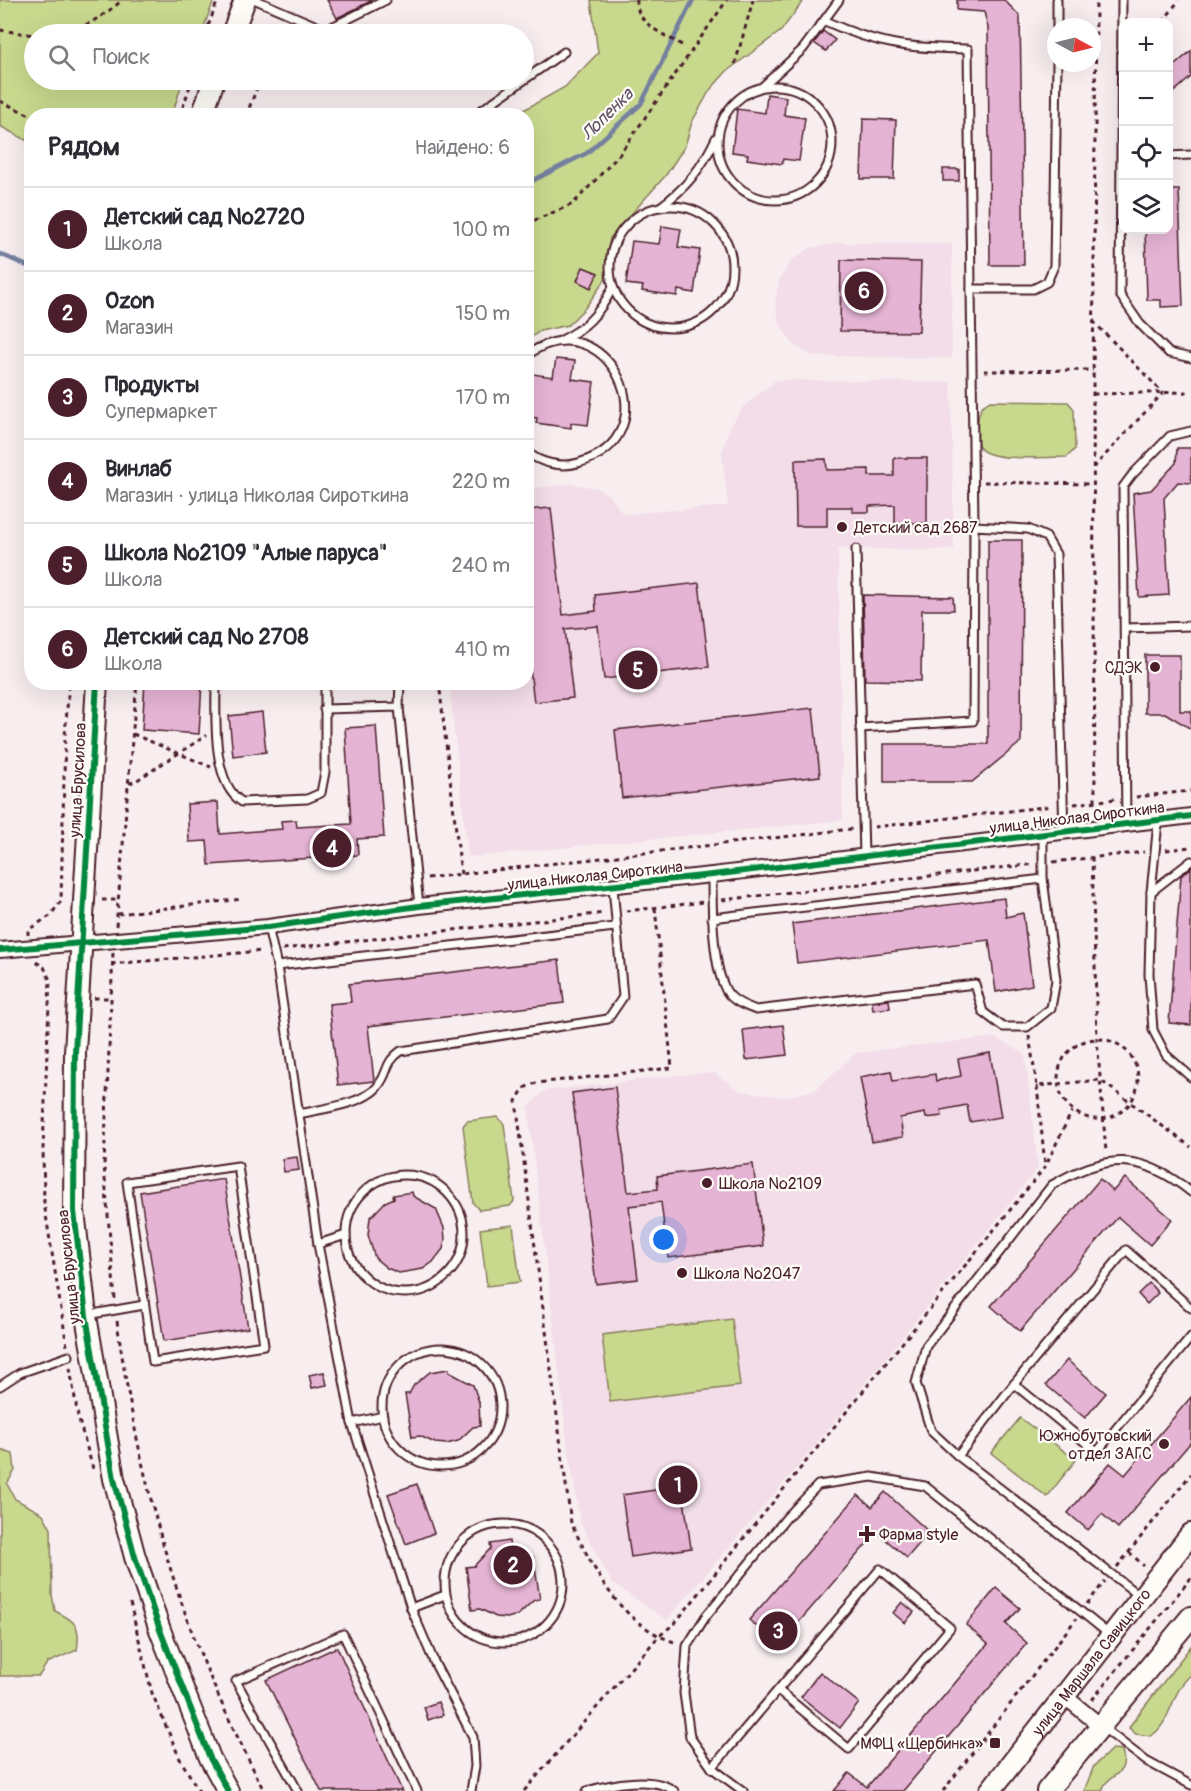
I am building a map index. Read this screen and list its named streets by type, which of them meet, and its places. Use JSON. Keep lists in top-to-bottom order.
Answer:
{
  "streets": {
    "street": ["улица Брусилова", "улица Николая Сироткина", "улица Маршала Савицкого"]
  },
  "crossings": [
    ["улица Брусилова", "улица Николая Сироткина"]
  ],
  "water": ["Лопенка"],
  "places": {
    "other": [
      "Детский сад 2687",
      "СДЭК",
      "Школа №2109",
      "Школа №2047",
      "Южнобутовский отдел ЗАГС"
    ],
    "health": ["Фарма style"],
    "transit": ["МФЦ «Щербинка»"]
  },
  "north": "right",
  "page": {
    "map_buttons": ["+", "−"],
    "search": "Поиск",
    "heading": ["Рядом", "Найдено: 6"],
    "list": [
      {
        "mark": "1",
        "name": "Детский сад №2720",
        "note": "Школа",
        "value": "100 m"
      },
      {
        "mark": "2",
        "name": "Ozon",
        "note": "Магазин",
        "value": "150 m"
      },
      {
        "mark": "3",
        "name": "Продукты",
        "note": "Супермаркет",
        "value": "170 m"
      },
      {
        "mark": "4",
        "name": "Винлаб",
        "note": "Магазин · улица Николая Сироткина",
        "value": "220 m"
      },
      {
        "mark": "5",
        "name": "Школа №2109 \"Алые паруса\"",
        "note": "Школа",
        "value": "240 m"
      },
      {
        "mark": "6",
        "name": "Детский сад № 2708",
        "note": "Школа",
        "value": "410 m"
      }
    ],
    "pins": [
      "6",
      "5",
      "4",
      "1",
      "2",
      "3"
    ]
  }
}
